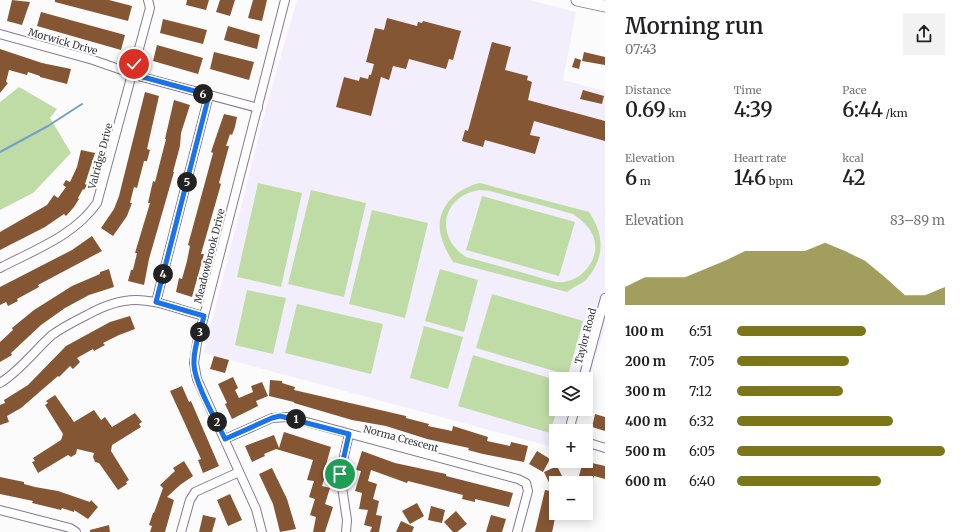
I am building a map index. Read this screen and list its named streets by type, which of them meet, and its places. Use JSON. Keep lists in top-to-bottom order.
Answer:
{
  "streets": {
    "street": [
      "Morwick Drive",
      "Valridge Drive",
      "Meadowbrook Drive",
      "Taylor Road",
      "Norma Crescent"
    ]
  },
  "crossings": [
    ["Morwick Drive", "Valridge Drive"],
    ["Morwick Drive", "Meadowbrook Drive"],
    ["Meadowbrook Drive", "Norma Crescent"]
  ],
  "page": {
    "heading": ["Morning run", "07:43"],
    "stats": [
      ["Distance", "0.69 km"],
      ["Time", "4:39"],
      ["Pace", "6:44 /km"],
      ["Elevation", "6 m"],
      ["Heart rate", "146 bpm"],
      ["kcal", "42"]
    ],
    "pins": [
      "6",
      "5",
      "4",
      "3",
      "1",
      "2"
    ],
    "chart": ["Elevation", "83–89 m"],
    "list": [
      {
        "name": "100 m",
        "note": "6:51"
      },
      {
        "name": "200 m",
        "note": "7:05"
      },
      {
        "name": "300 m",
        "note": "7:12"
      },
      {
        "name": "400 m",
        "note": "6:32"
      },
      {
        "name": "500 m",
        "note": "6:05"
      },
      {
        "name": "600 m",
        "note": "6:40"
      }
    ],
    "map_buttons": ["+", "−"]
  }
}
